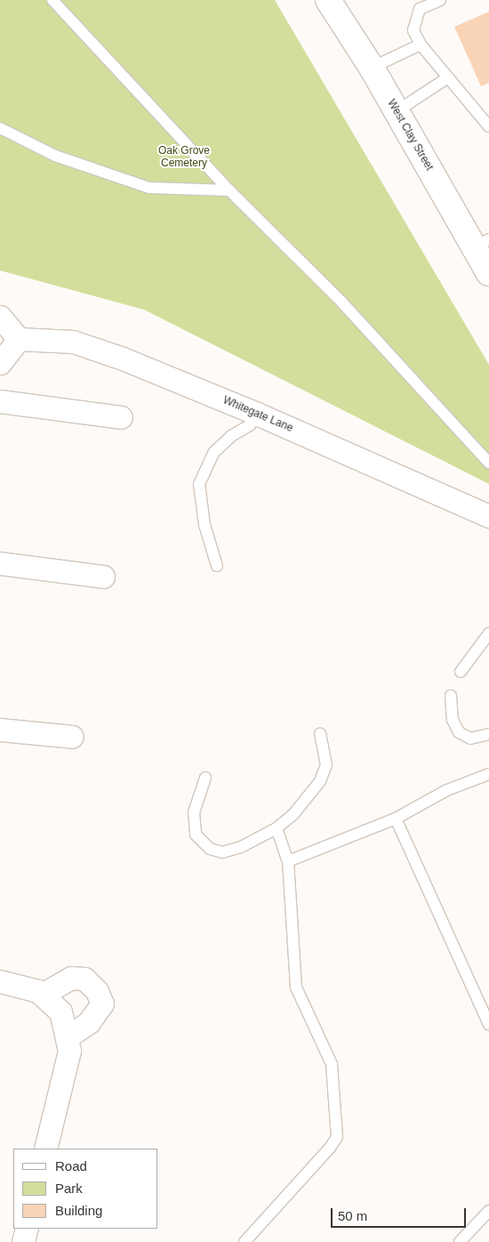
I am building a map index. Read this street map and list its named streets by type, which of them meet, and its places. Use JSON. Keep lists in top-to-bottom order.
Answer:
{
  "streets": {
    "main road": ["West Clay Street"],
    "street": ["Whitegate Lane"]
  },
  "parks": ["Oak Grove Cemetery"],
  "legend": ["Road", "Park", "Building"],
  "scale_bar": "50 m"
}
